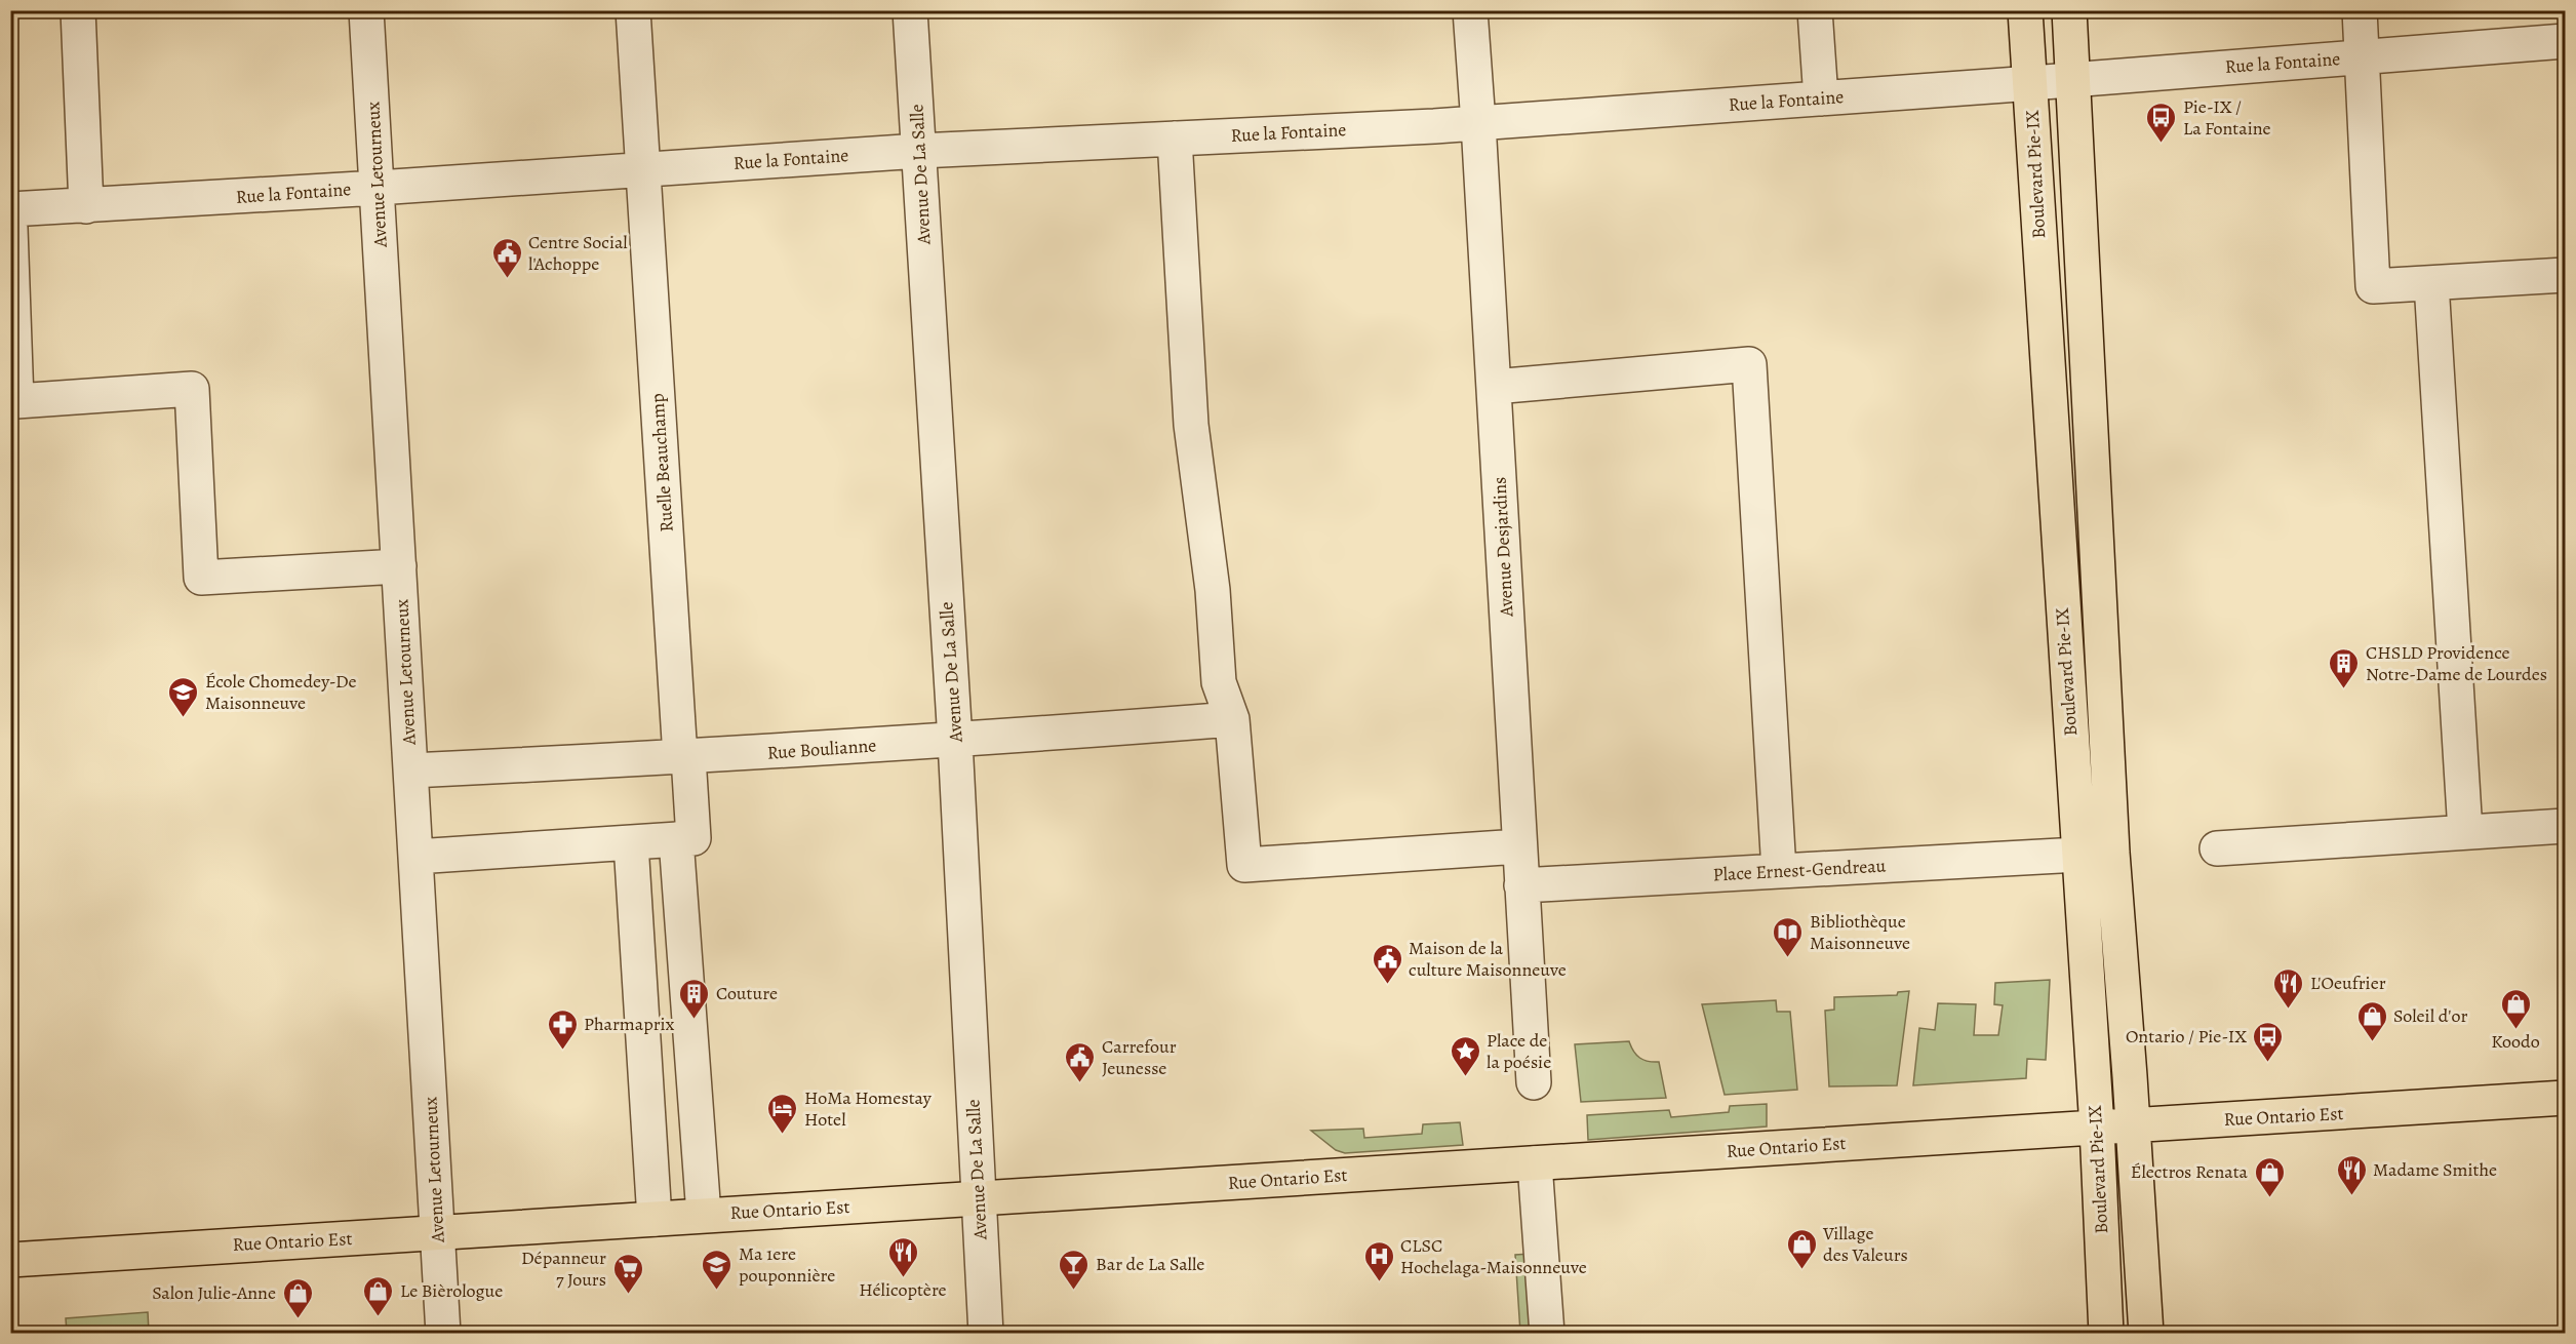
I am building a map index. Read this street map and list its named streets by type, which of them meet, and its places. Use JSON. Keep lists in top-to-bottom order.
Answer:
{
  "streets": {
    "main road": ["Boulevard Pie-IX", "Rue Ontario Est"],
    "street": [
      "Rue la Fontaine",
      "Avenue Letourneux",
      "Avenue De La Salle",
      "Ruelle Beauchamp",
      "Avenue Desjardins",
      "Rue Boulianne",
      "Place Ernest-Gendreau"
    ]
  },
  "crossings": [
    ["Rue la Fontaine", "Avenue Letourneux"],
    ["Rue la Fontaine", "Avenue De La Salle"],
    ["Rue la Fontaine", "Boulevard Pie-IX"],
    ["Rue la Fontaine", "Ruelle Beauchamp"],
    ["Rue la Fontaine", "Avenue Desjardins"],
    ["Avenue Letourneux", "Rue Boulianne"],
    ["Avenue Letourneux", "Rue Ontario Est"],
    ["Avenue De La Salle", "Rue Boulianne"],
    ["Avenue De La Salle", "Rue Ontario Est"],
    ["Boulevard Pie-IX", "Place Ernest-Gendreau"],
    ["Boulevard Pie-IX", "Rue Ontario Est"],
    ["Ruelle Beauchamp", "Rue Boulianne"],
    ["Avenue Desjardins", "Place Ernest-Gendreau"]
  ],
  "places": {
    "bus stop": ["Pie-IX / La Fontaine", "Ontario / Pie-IX"],
    "public building": ["Centre Social l'Achoppe", "Maison de la culture Maisonneuve", "Carrefour Jeunesse"],
    "building": ["CHSLD Providence Notre-Dame de Lourdes", "Couture"],
    "school or university": ["École Chomedey-De Maisonneuve", "Ma 1ere pouponnière"],
    "library": ["Bibliothèque Maisonneuve"],
    "restaurant": ["L'Oeufrier", "Madame Smithe", "Hélicoptère"],
    "shop": [
      "Koodo",
      "Soleil d'or",
      "Électros Renata",
      "Village des Valeurs",
      "Le Bièrologue",
      "Salon Julie-Anne"
    ],
    "pharmacy": ["Pharmaprix"],
    "place": ["Place de la poésie"],
    "hotel": ["HoMa Homestay Hotel"],
    "hospital": ["CLSC Hochelaga-Maisonneuve"],
    "bar": ["Bar de La Salle"],
    "supermarket": ["Dépanneur 7 Jours"]
  }
}
